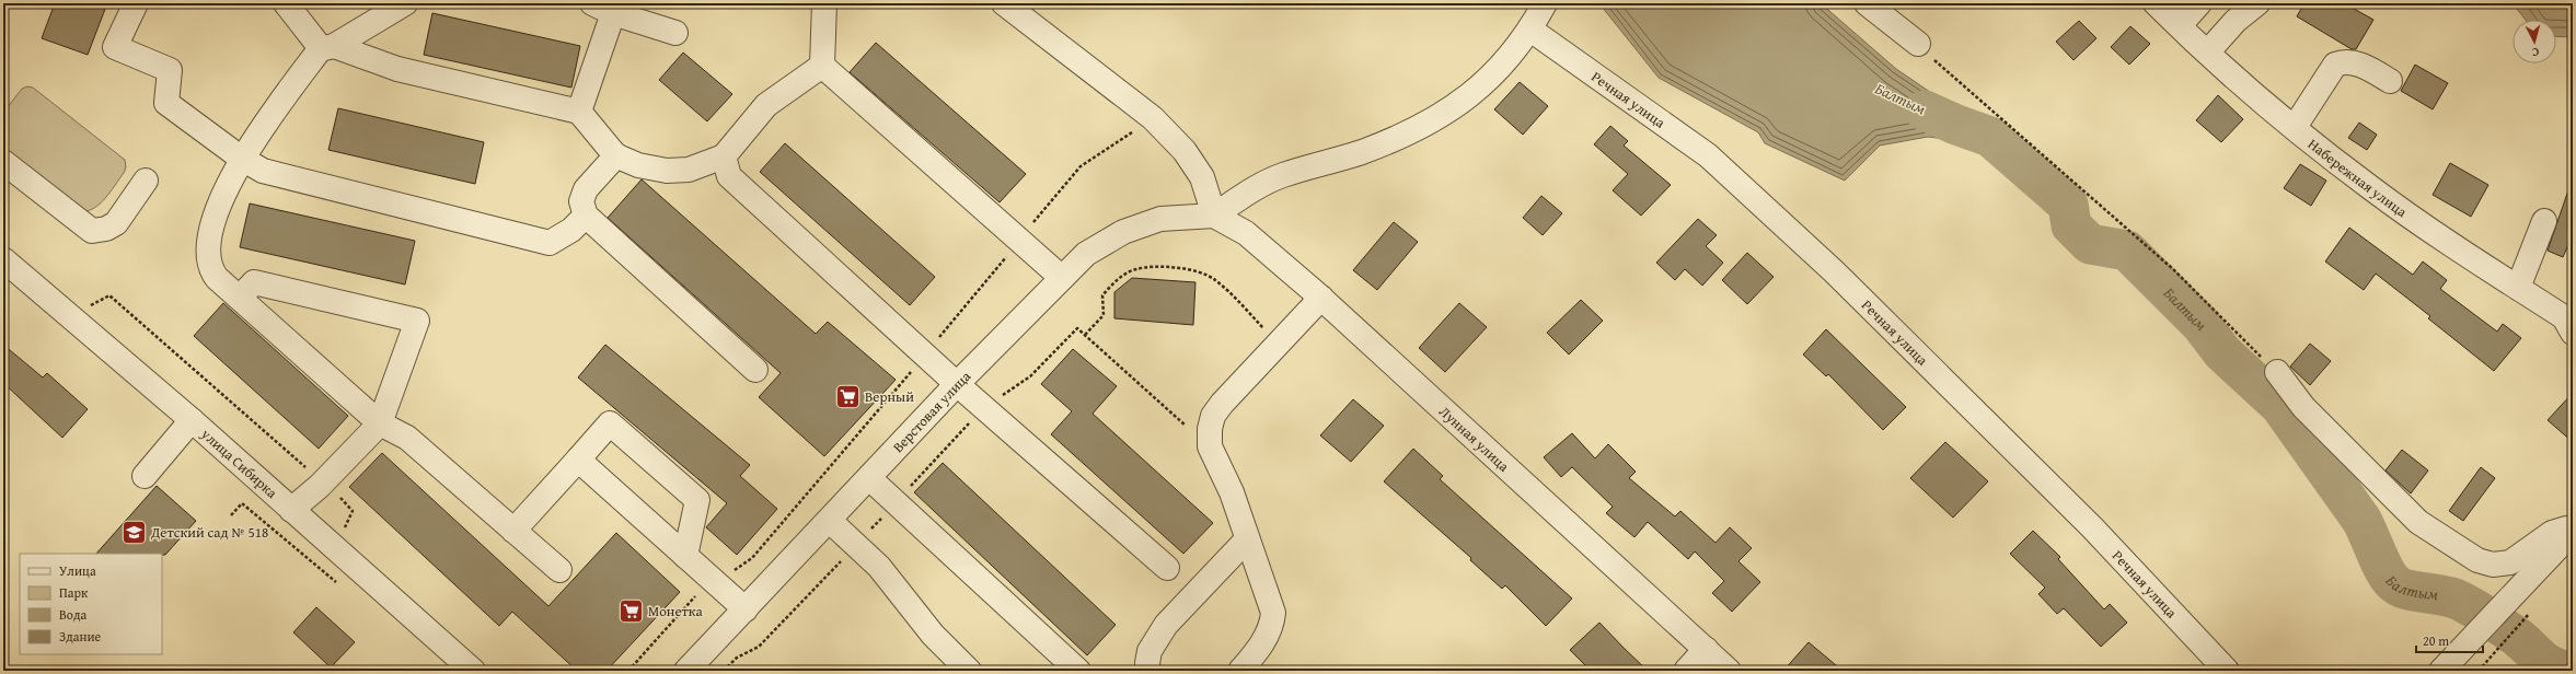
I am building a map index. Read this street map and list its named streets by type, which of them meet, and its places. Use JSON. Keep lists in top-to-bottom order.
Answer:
{
  "streets": {
    "street": [
      "Речная улица",
      "Набережная улица",
      "Верстовая улица",
      "Лунная улица",
      "улица Сибирка"
    ]
  },
  "crossings": [
    ["Верстовая улица", "Лунная улица"]
  ],
  "water": ["Балтым"],
  "places": {
    "supermarket": ["Верный", "Монетка"],
    "school or university": ["Детский сад № 518"]
  },
  "legend": [
    "Улица",
    "Парк",
    "Вода",
    "Здание"
  ],
  "scale_bar": "20 m",
  "north": "bottom"
}
